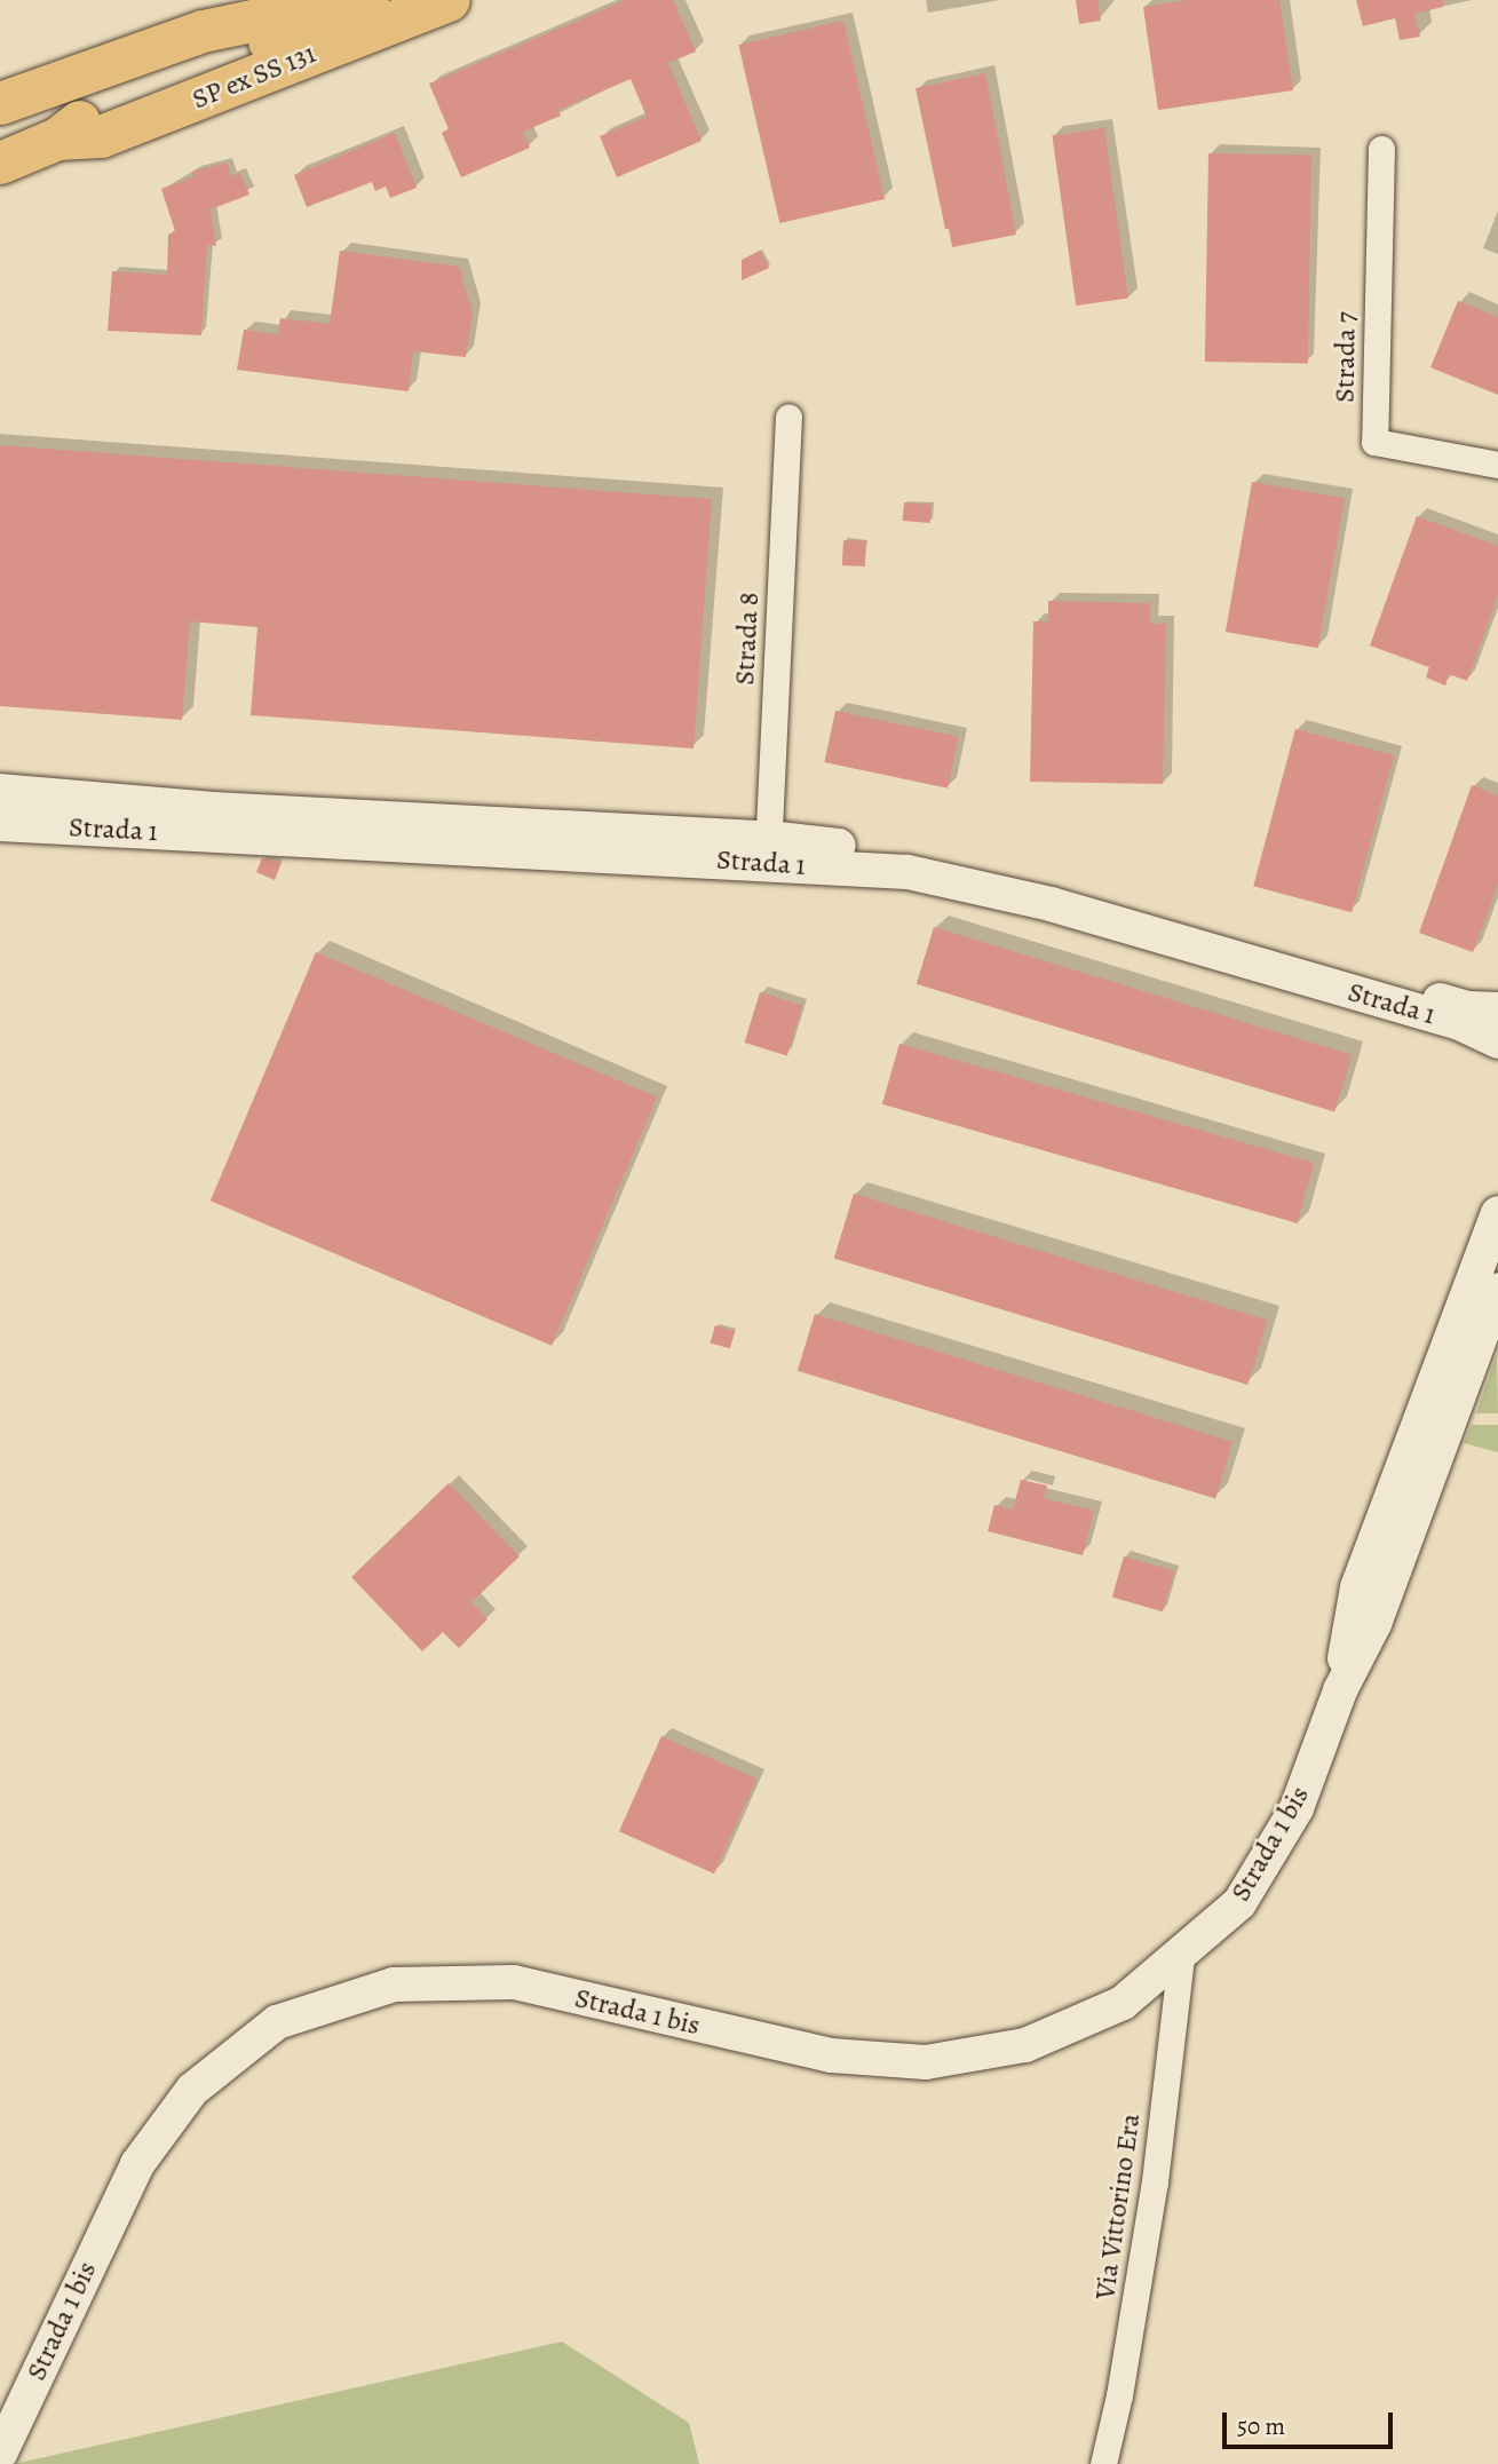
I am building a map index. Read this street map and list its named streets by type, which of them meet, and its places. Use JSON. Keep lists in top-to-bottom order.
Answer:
{
  "streets": {
    "main road": ["SP ex SS 131"],
    "street": [
      "Strada 7",
      "Strada 8",
      "Strada 1",
      "Strada 1 bis",
      "Via Vittorino Era"
    ]
  },
  "crossings": [
    ["Strada 8", "Strada 1"],
    ["Strada 1 bis", "Via Vittorino Era"]
  ],
  "scale_bar": "50 m"
}
